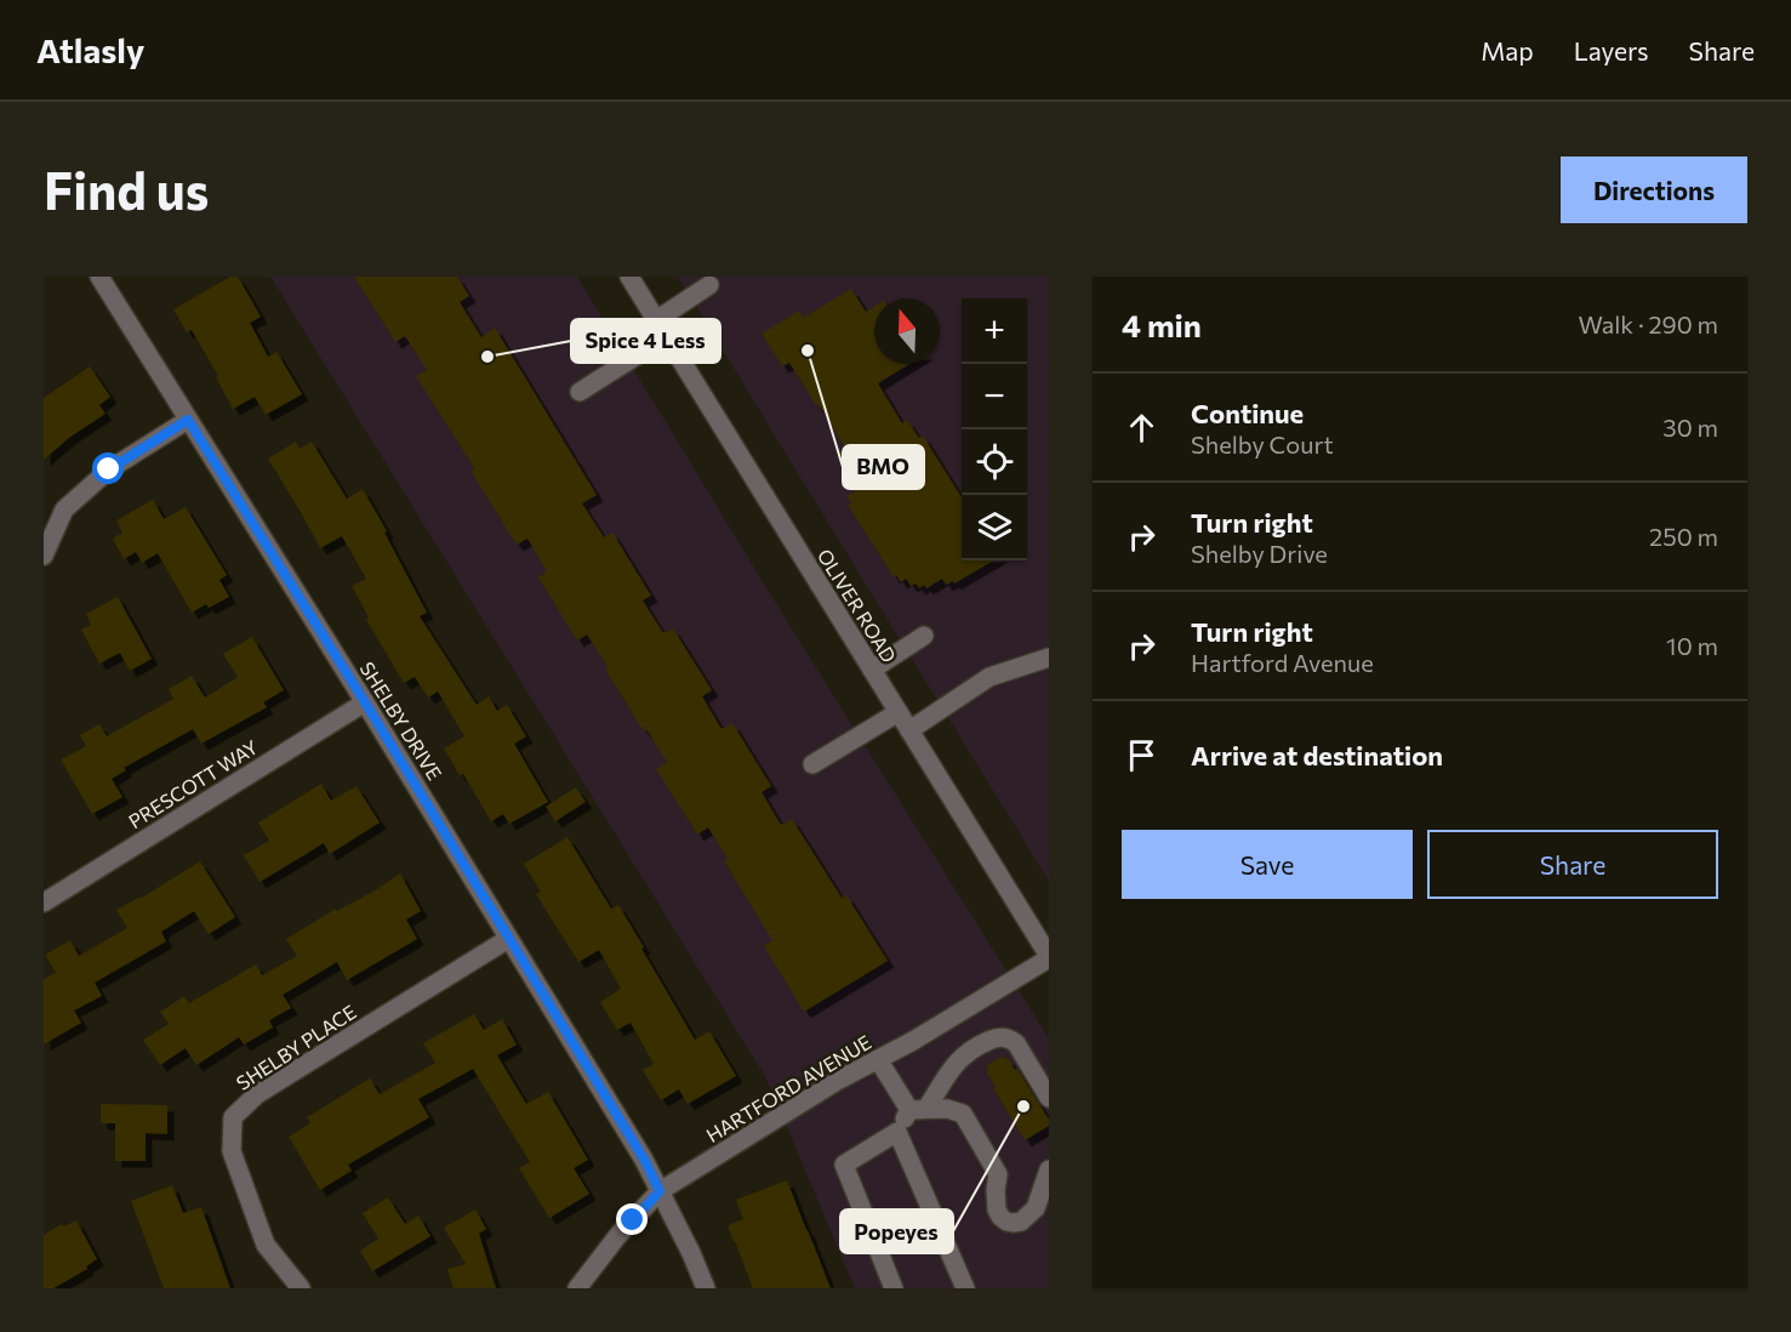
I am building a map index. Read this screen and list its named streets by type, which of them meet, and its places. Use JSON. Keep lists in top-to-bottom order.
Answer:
{
  "streets": {
    "street": [
      "OLIVER ROAD",
      "SHELBY DRIVE",
      "PRESCOTT WAY",
      "SHELBY PLACE",
      "HARTFORD AVENUE"
    ]
  },
  "crossings": [
    ["OLIVER ROAD", "HARTFORD AVENUE"],
    ["SHELBY DRIVE", "PRESCOTT WAY"],
    ["SHELBY DRIVE", "SHELBY PLACE"],
    ["SHELBY DRIVE", "HARTFORD AVENUE"]
  ],
  "places": ["BMO", "Spice 4 Less", "Popeyes"],
  "north": "top",
  "page": {
    "header": "Atlasly",
    "nav": ["Map", "Layers", "Share"],
    "buttons": [
      "Directions",
      ["Save", "Share"]
    ],
    "title": "Find us",
    "heading": ["4 min", "Walk · 290 m"],
    "map_buttons": ["+", "−"],
    "list": [
      ["Continue", "Shelby Court", "30 m"],
      ["Turn right", "Shelby Drive", "250 m"],
      ["Turn right", "Hartford Avenue", "10 m"],
      "Arrive at destination"
    ]
  }
}
